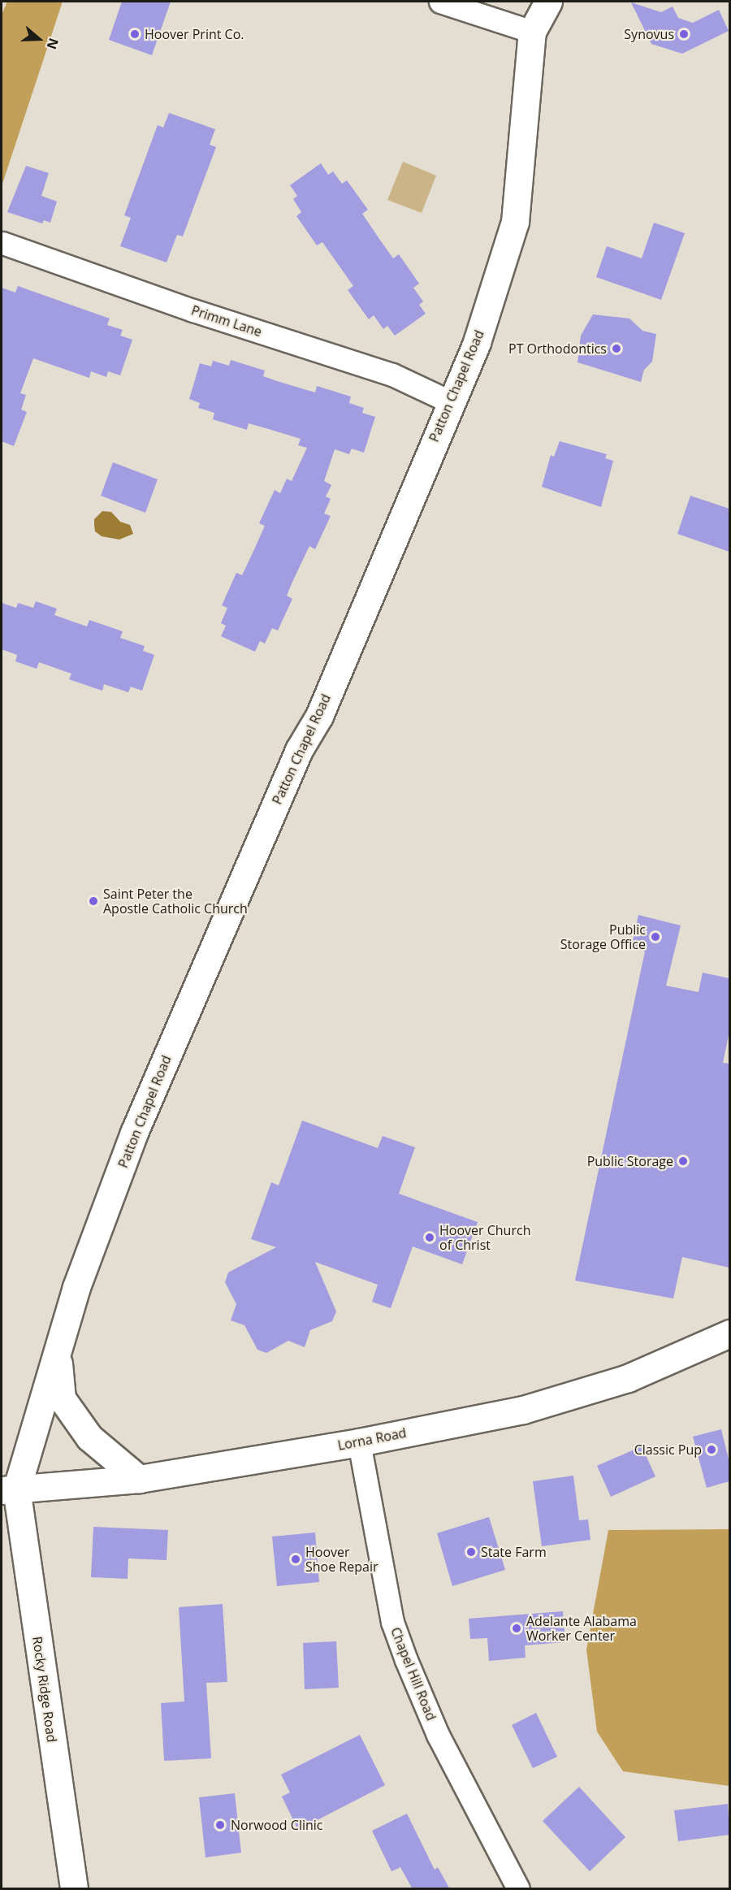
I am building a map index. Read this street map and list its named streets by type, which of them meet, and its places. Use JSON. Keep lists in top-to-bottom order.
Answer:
{
  "streets": {
    "main road": ["Patton Chapel Road", "Lorna Road", "Rocky Ridge Road"],
    "street": ["Primm Lane", "Chapel Hill Road"]
  },
  "crossings": [
    ["Primm Lane", "Patton Chapel Road"],
    ["Patton Chapel Road", "Lorna Road"],
    ["Patton Chapel Road", "Rocky Ridge Road"],
    ["Lorna Road", "Chapel Hill Road"],
    ["Lorna Road", "Rocky Ridge Road"]
  ],
  "places": [
    "Hoover Print Co.",
    "Synovus",
    "PT Orthodontics",
    "Saint Peter the Apostle Catholic Church",
    "Public Storage Office",
    "Public Storage",
    "Hoover Church of Christ",
    "Classic Pup",
    "State Farm",
    "Hoover Shoe Repair",
    "Adelante Alabama Worker Center",
    "Norwood Clinic"
  ],
  "north": "right"
}
